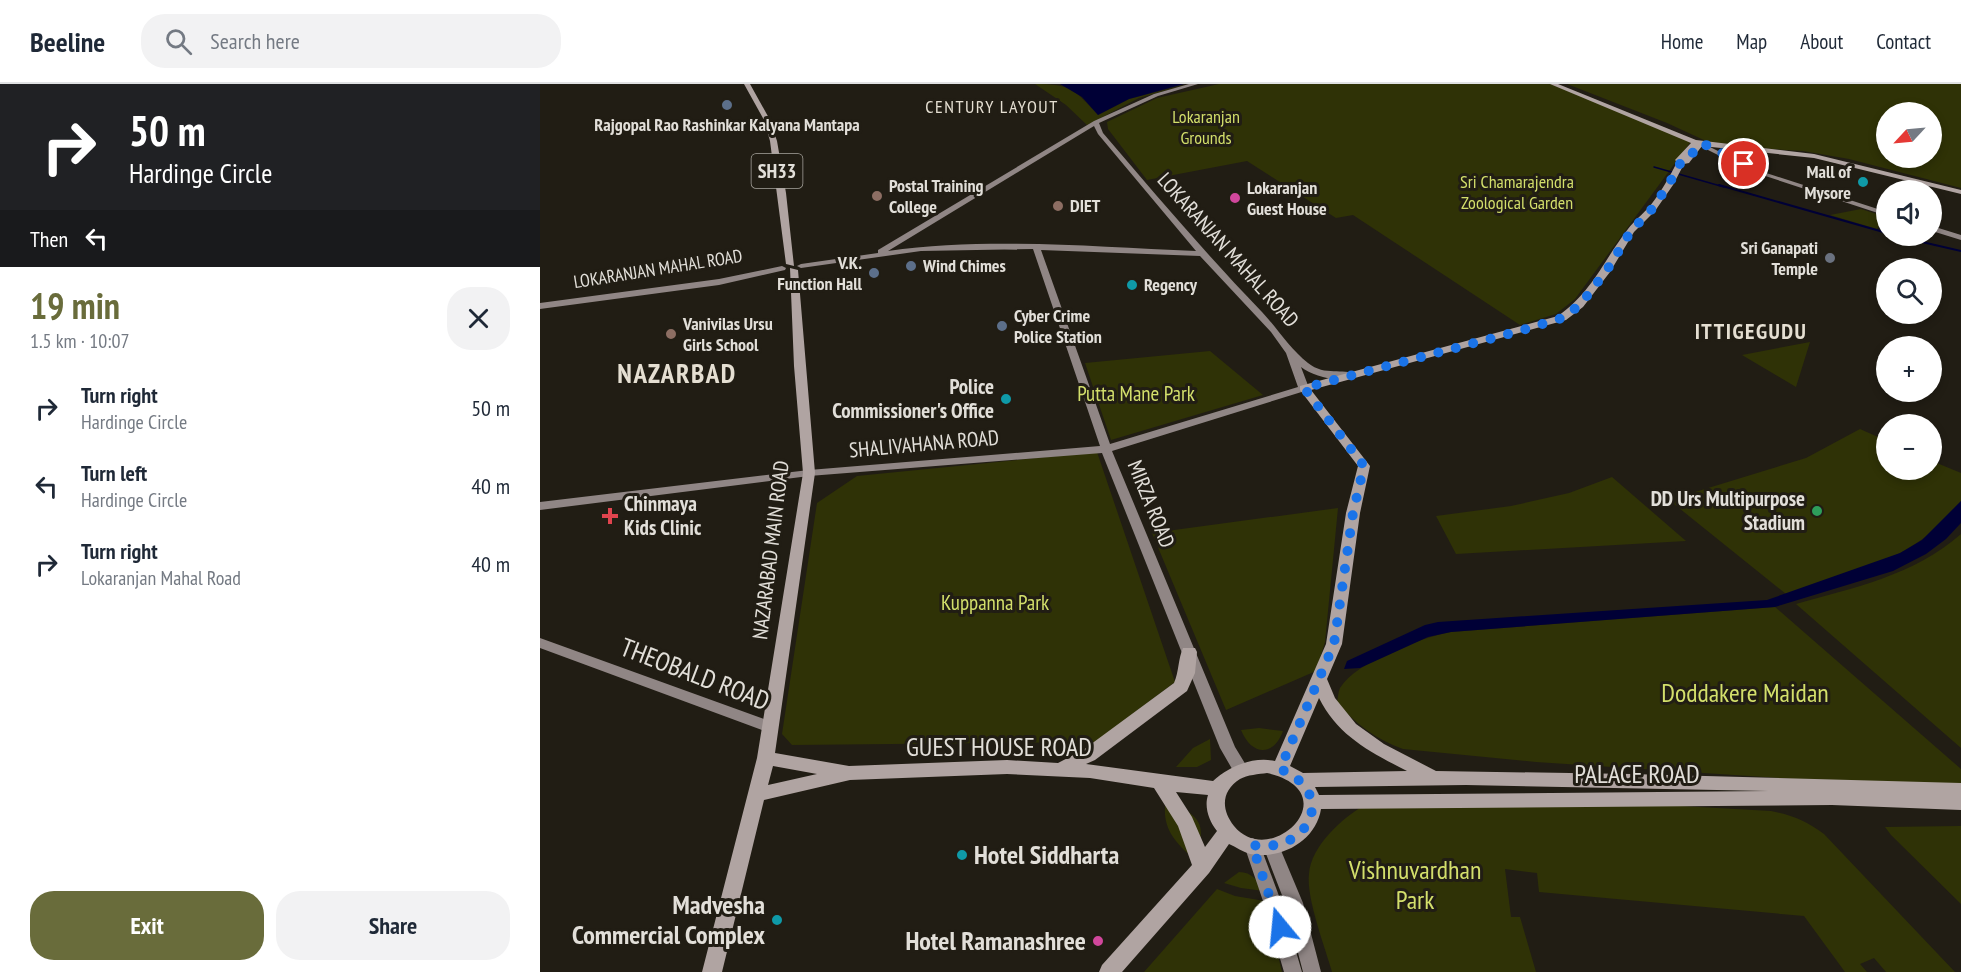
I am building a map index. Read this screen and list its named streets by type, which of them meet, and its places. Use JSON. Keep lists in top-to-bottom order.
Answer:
{
  "streets": {
    "main road": [
      "SH33",
      "LOKARANJAN MAHAL ROAD",
      "SHALIVAHANA ROAD",
      "MIRZA ROAD",
      "NAZARABAD MAIN ROAD",
      "THEOBALD ROAD",
      "GUEST HOUSE ROAD",
      "PALACE ROAD"
    ]
  },
  "crossings": [
    ["SH33", "LOKARANJAN MAHAL ROAD"],
    ["SH33", "NAZARABAD MAIN ROAD"],
    ["LOKARANJAN MAHAL ROAD", "SHALIVAHANA ROAD"],
    ["LOKARANJAN MAHAL ROAD", "MIRZA ROAD"],
    ["LOKARANJAN MAHAL ROAD", "NAZARABAD MAIN ROAD"],
    ["LOKARANJAN MAHAL ROAD", "GUEST HOUSE ROAD"],
    ["LOKARANJAN MAHAL ROAD", "PALACE ROAD"],
    ["SHALIVAHANA ROAD", "MIRZA ROAD"],
    ["SHALIVAHANA ROAD", "NAZARABAD MAIN ROAD"],
    ["MIRZA ROAD", "GUEST HOUSE ROAD"],
    ["MIRZA ROAD", "PALACE ROAD"],
    ["NAZARABAD MAIN ROAD", "THEOBALD ROAD"],
    ["THEOBALD ROAD", "GUEST HOUSE ROAD"],
    ["GUEST HOUSE ROAD", "PALACE ROAD"]
  ],
  "districts": ["CENTURY LAYOUT", "ITTIGEGUDU", "NAZARBAD"],
  "parks": [
    "Lokaranjan Grounds",
    "Sri Chamarajendra Zoological Garden",
    "Putta Mane Park",
    "Kuppanna Park",
    "Doddakere Maidan",
    "Vishnuvardhan Park"
  ],
  "places": {
    "other": [
      "Rajgopal Rao Rashinkar Kalyana Mantapa",
      "Mall of Mysore",
      "Postal Training College",
      "Lokaranjan Guest House",
      "DIET",
      "Sri Ganapati Temple",
      "Wind Chimes",
      "V.K. Function Hall",
      "Regency",
      "Cyber Crime Police Station",
      "Vanivilas Ursu Girls School",
      "Police Commissioner's Office",
      "DD Urs Multipurpose Stadium",
      "Hotel Siddharta",
      "Madvesha Commercial Complex",
      "Hotel Ramanashree"
    ],
    "health": ["Chinmaya Kids Clinic"]
  },
  "north": "bottom left",
  "page": {
    "header": "Beeline",
    "search": "Search here",
    "nav": [
      "Home",
      "Map",
      "About",
      "Contact"
    ],
    "turn": ["50 m", "Hardinge Circle"],
    "map_buttons": ["+", "−"],
    "then": "Then",
    "heading": ["19 min", "1.5 km · 10:07"],
    "list": [
      {
        "name": "Turn right",
        "note": "Hardinge Circle",
        "value": "50 m"
      },
      {
        "name": "Turn left",
        "note": "Hardinge Circle",
        "value": "40 m"
      },
      {
        "name": "Turn right",
        "note": "Lokaranjan Mahal Road",
        "value": "40 m"
      }
    ],
    "buttons": ["Exit", "Share"]
  }
}
